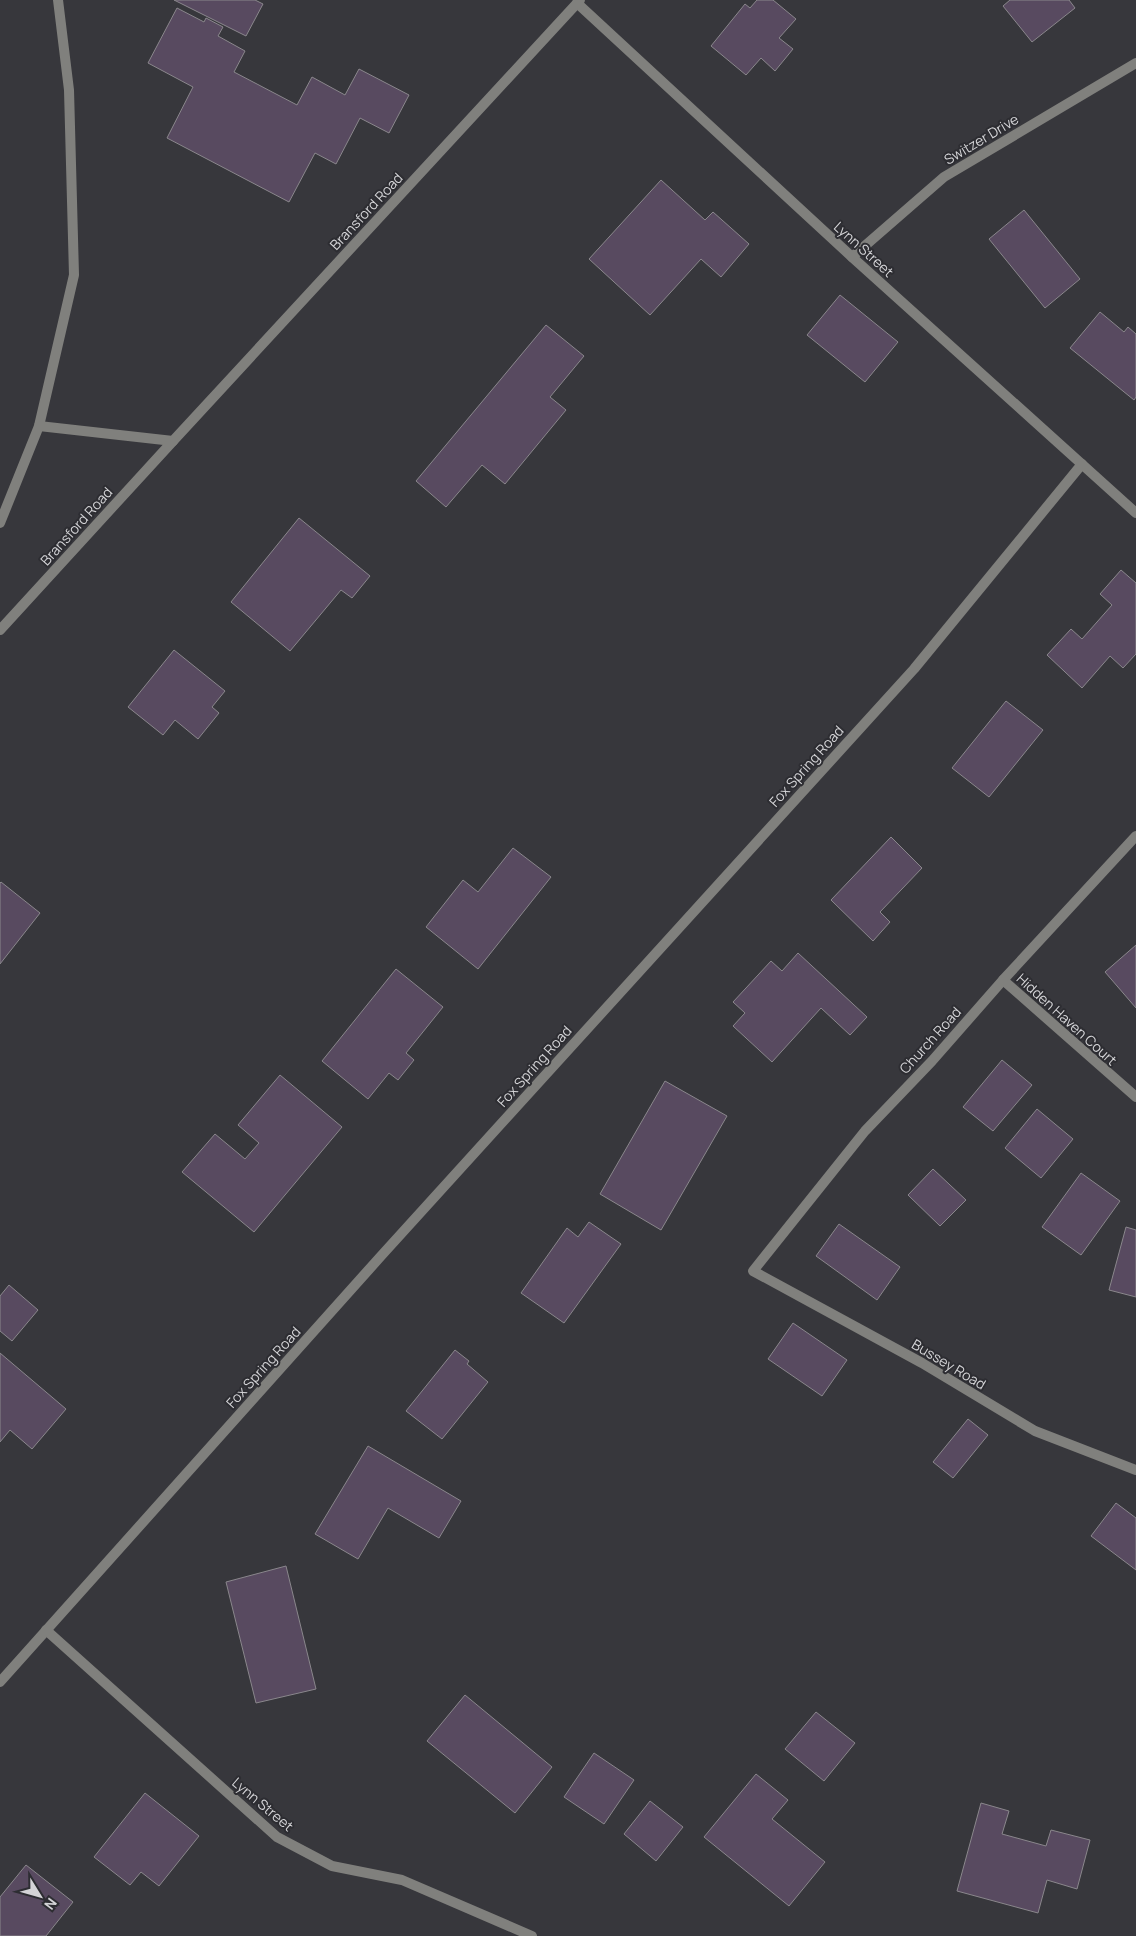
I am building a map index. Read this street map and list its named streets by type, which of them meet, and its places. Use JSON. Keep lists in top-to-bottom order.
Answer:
{
  "streets": {
    "street": [
      "Switzer Drive",
      "Bransford Road",
      "Lynn Street",
      "Fox Spring Road",
      "Hidden Haven Court",
      "Church Road",
      "Bussey Road"
    ]
  },
  "crossings": [
    ["Switzer Drive", "Lynn Street"],
    ["Bransford Road", "Lynn Street"],
    ["Lynn Street", "Fox Spring Road"],
    ["Hidden Haven Court", "Church Road"],
    ["Church Road", "Bussey Road"]
  ],
  "north": "bottom right"
}
